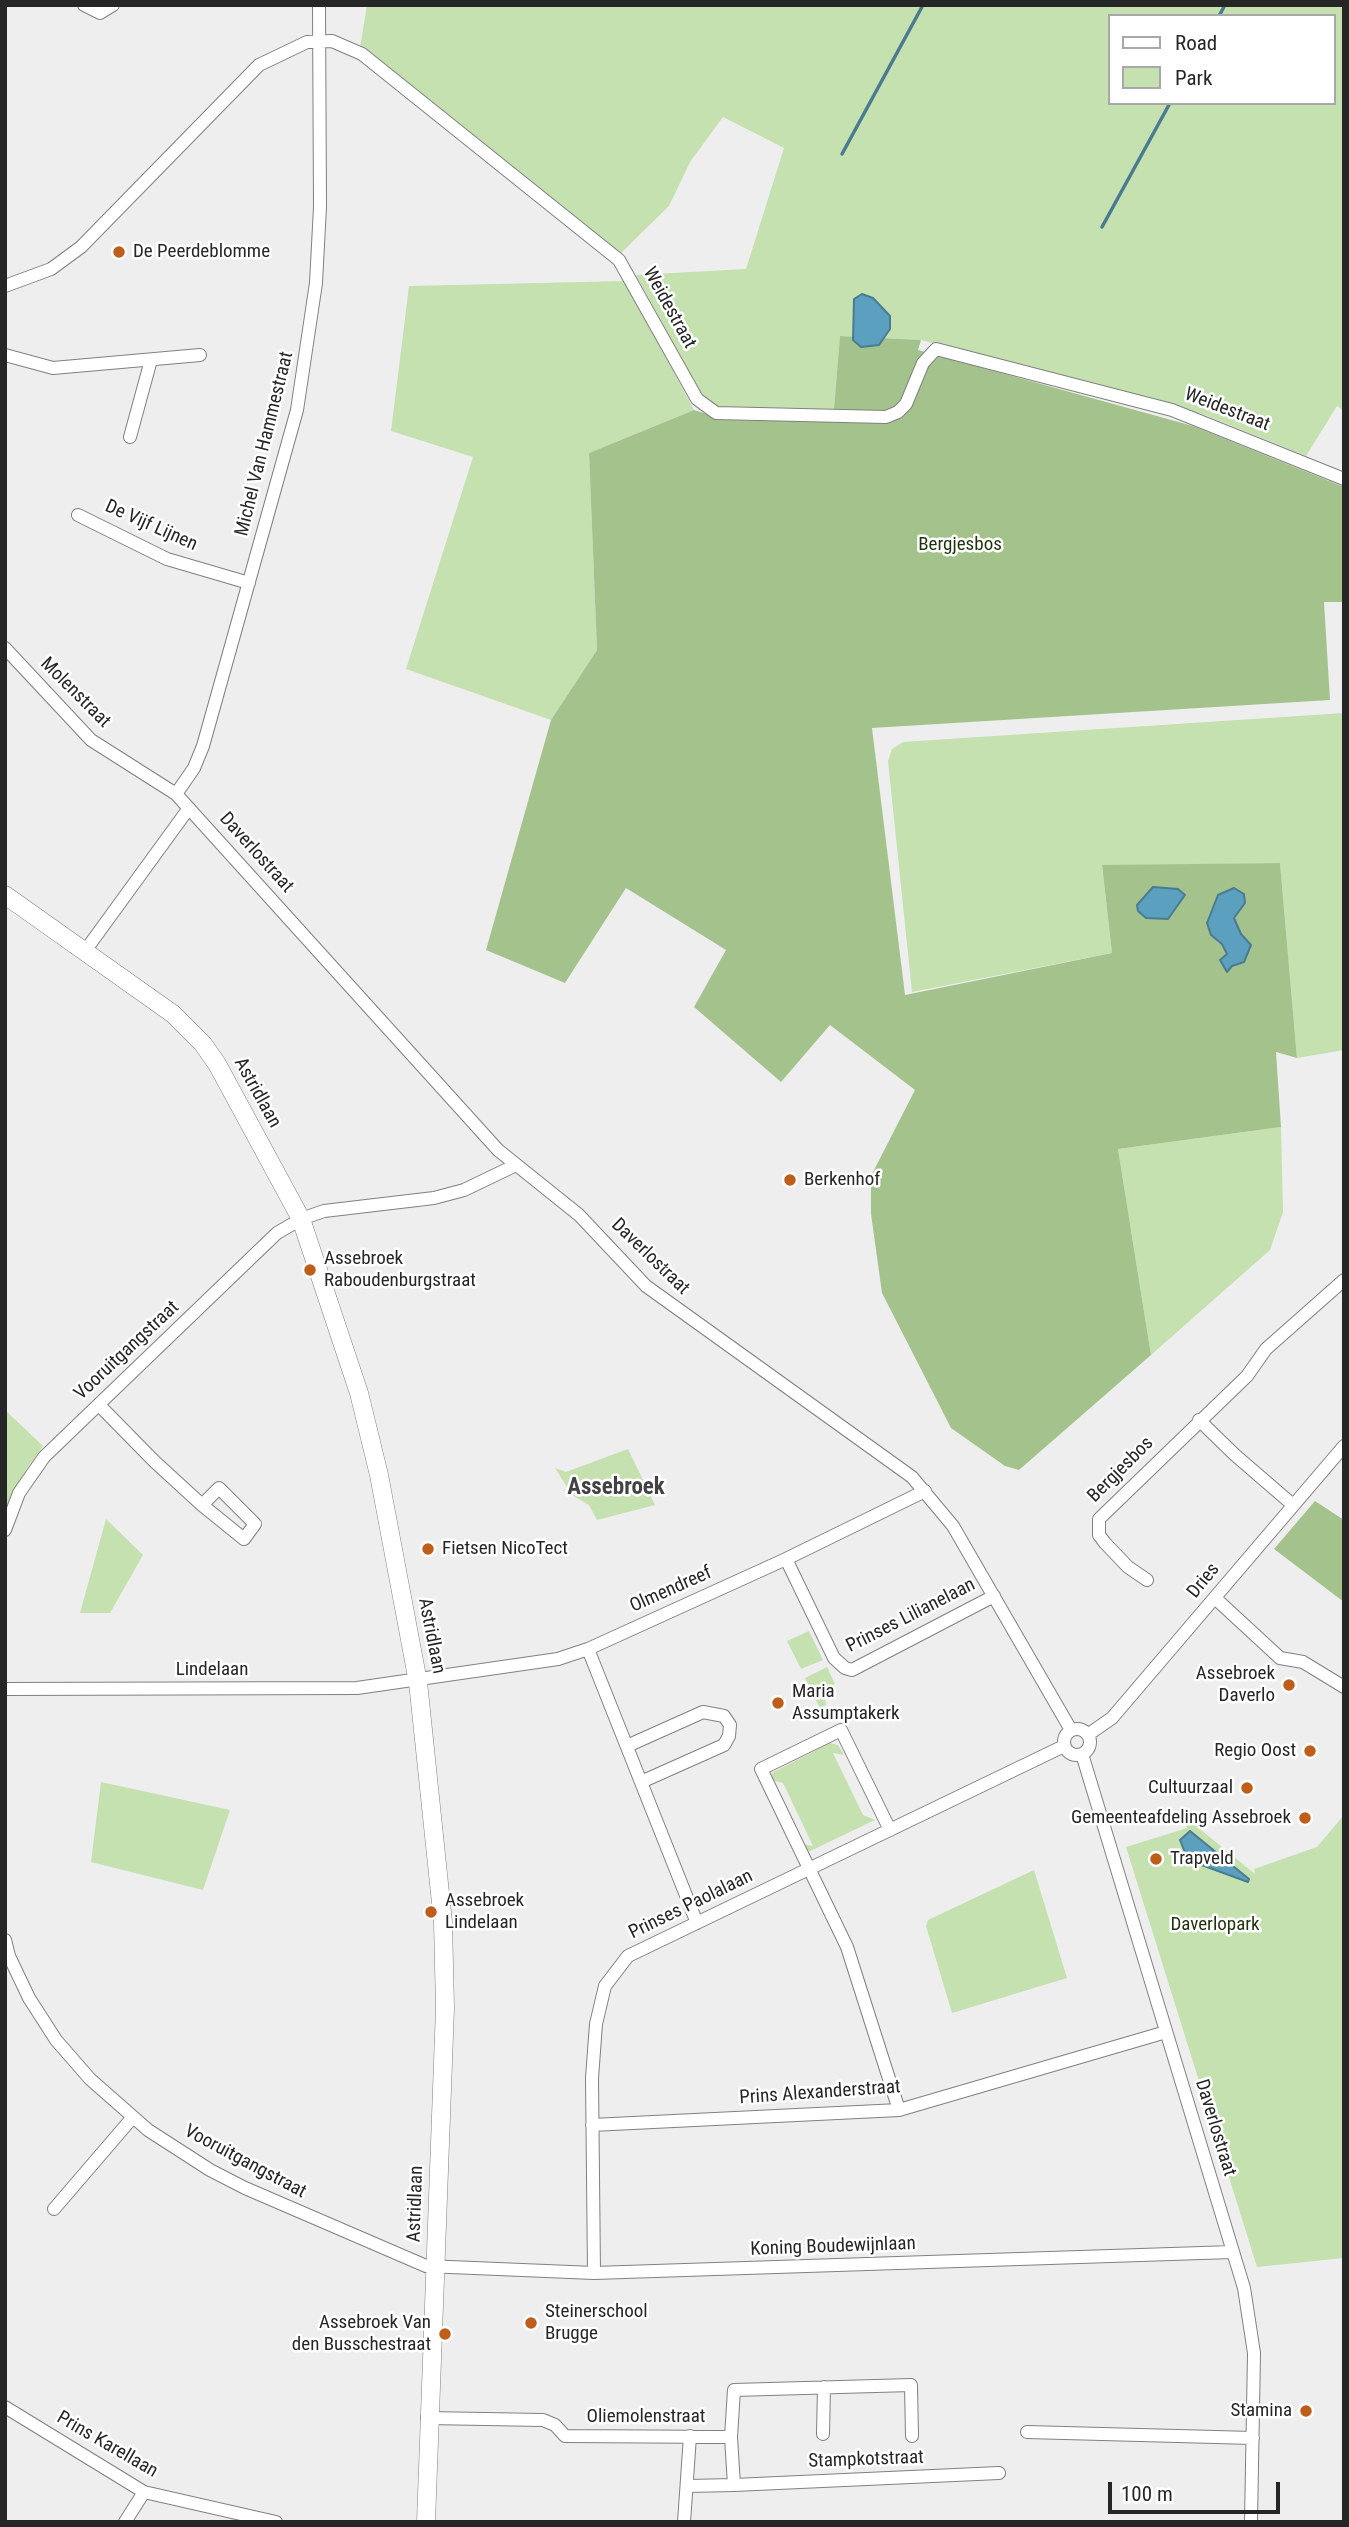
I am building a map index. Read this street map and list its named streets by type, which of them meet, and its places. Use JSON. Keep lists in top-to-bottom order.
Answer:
{
  "streets": {
    "main road": ["Astridlaan"],
    "street": [
      "Weidestraat",
      "Michel Van Hammestraat",
      "De Vijf Lijnen",
      "Molenstraat",
      "Daverlostraat",
      "Vooruitgangstraat",
      "Bergjesbos",
      "Dries",
      "Olmendreef",
      "Prinses Lilianelaan",
      "Lindelaan",
      "Prinses Paolalaan",
      "Prins Alexanderstraat",
      "Koning Boudewijnlaan",
      "Oliemolenstraat",
      "Prins Karellaan",
      "Stampkotstraat"
    ]
  },
  "crossings": [
    ["Weidestraat", "Michel Van Hammestraat"],
    ["Michel Van Hammestraat", "De Vijf Lijnen"],
    ["Michel Van Hammestraat", "Molenstraat"],
    ["Molenstraat", "Daverlostraat"],
    ["Daverlostraat", "Vooruitgangstraat"],
    ["Daverlostraat", "Dries"],
    ["Daverlostraat", "Olmendreef"],
    ["Daverlostraat", "Prinses Lilianelaan"],
    ["Daverlostraat", "Prinses Paolalaan"],
    ["Daverlostraat", "Prins Alexanderstraat"],
    ["Daverlostraat", "Koning Boudewijnlaan"],
    ["Astridlaan", "Vooruitgangstraat"],
    ["Astridlaan", "Olmendreef"],
    ["Astridlaan", "Lindelaan"],
    ["Astridlaan", "Koning Boudewijnlaan"],
    ["Astridlaan", "Oliemolenstraat"],
    ["Vooruitgangstraat", "Koning Boudewijnlaan"],
    ["Dries", "Prinses Paolalaan"],
    ["Olmendreef", "Prinses Lilianelaan"],
    ["Olmendreef", "Lindelaan"],
    ["Prinses Paolalaan", "Prins Alexanderstraat"],
    ["Prinses Paolalaan", "Koning Boudewijnlaan"]
  ],
  "districts": ["Assebroek"],
  "parks": ["Bergjesbos", "Daverlopark"],
  "places": [
    "De Peerdeblomme",
    "Berkenhof",
    "Assebroek Raboudenburgstraat",
    "Fietsen NicoTect",
    "Assebroek Daverlo",
    "Maria Assumptakerk",
    "Regio Oost",
    "Cultuurzaal",
    "Gemeenteafdeling Assebroek",
    "Trapveld",
    "Assebroek Lindelaan",
    "Steinerschool Brugge",
    "Assebroek Van den Busschestraat",
    "Stamina"
  ],
  "legend": ["Road", "Park"],
  "scale_bar": "100 m"
}
